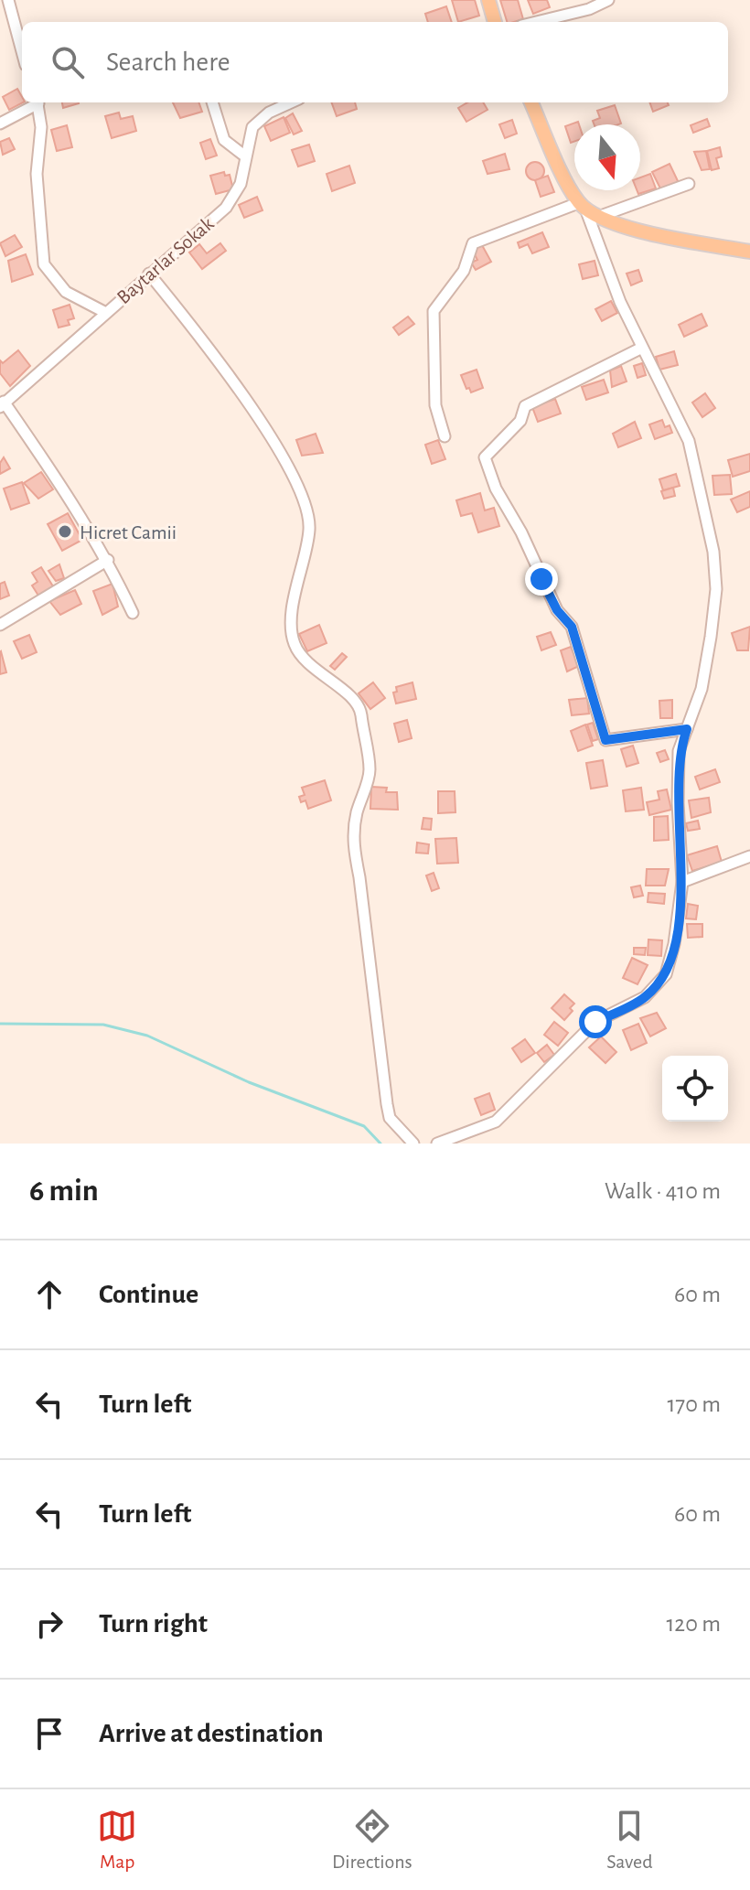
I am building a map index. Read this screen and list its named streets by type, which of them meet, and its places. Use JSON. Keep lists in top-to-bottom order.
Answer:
{
  "streets": {
    "street": ["Baytarlar Sokak"]
  },
  "places": ["Hicret Camii"],
  "north": "bottom",
  "page": {
    "search": "Search here",
    "heading": ["6 min", "Walk · 410 m"],
    "list": [
      ["Continue", "60 m"],
      ["Turn left", "170 m"],
      ["Turn left", "60 m"],
      ["Turn right", "120 m"],
      "Arrive at destination"
    ],
    "nav": ["Map", "Directions", "Saved"]
  }
}
